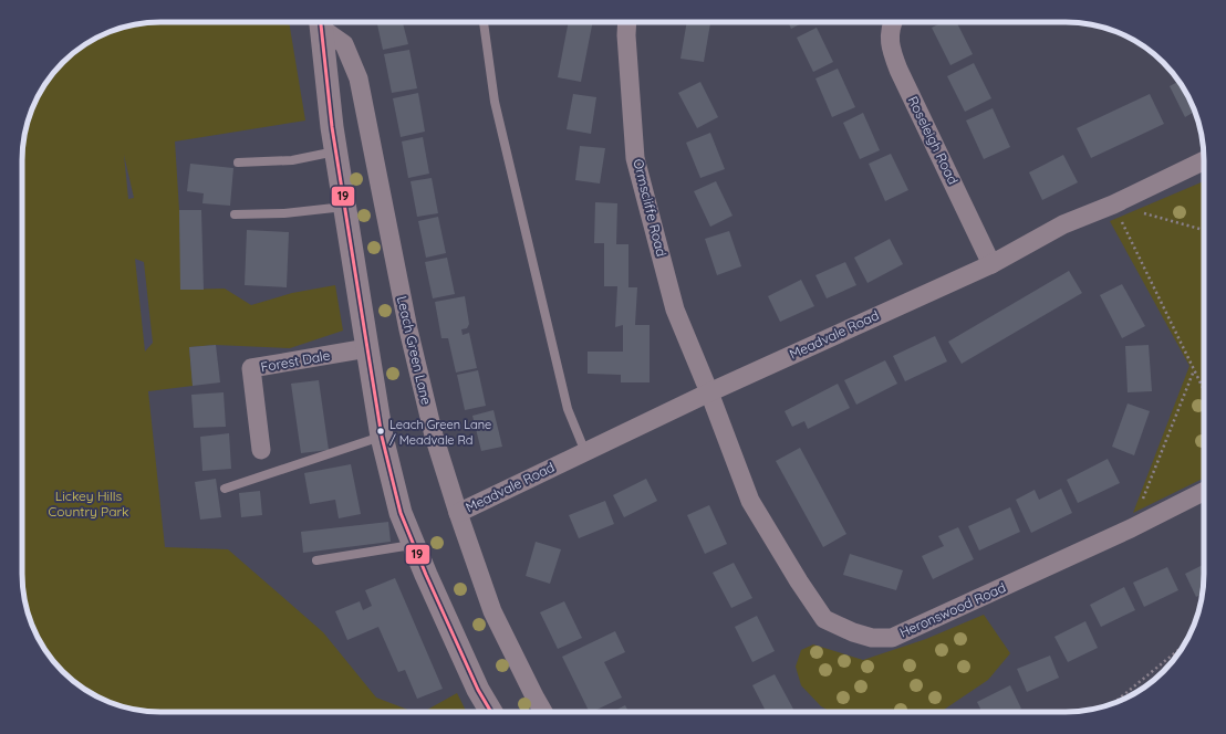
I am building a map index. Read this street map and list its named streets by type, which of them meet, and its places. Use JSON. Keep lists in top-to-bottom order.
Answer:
{
  "streets": {
    "street": [
      "Roseleigh Road",
      "Ormscliffe Road",
      "Meadvale Road",
      "Leach Green Lane",
      "Forest Dale",
      "Heronswood Road"
    ]
  },
  "crossings": [
    ["Roseleigh Road", "Meadvale Road"],
    ["Ormscliffe Road", "Meadvale Road"],
    ["Ormscliffe Road", "Heronswood Road"],
    ["Meadvale Road", "Leach Green Lane"],
    ["Meadvale Road", "Heronswood Road"],
    ["Leach Green Lane", "Forest Dale"]
  ],
  "parks": ["Lickey Hills Country Park"],
  "places": ["Leach Green Lane / Meadvale Rd"],
  "lines": ["transit line 19"]
}
